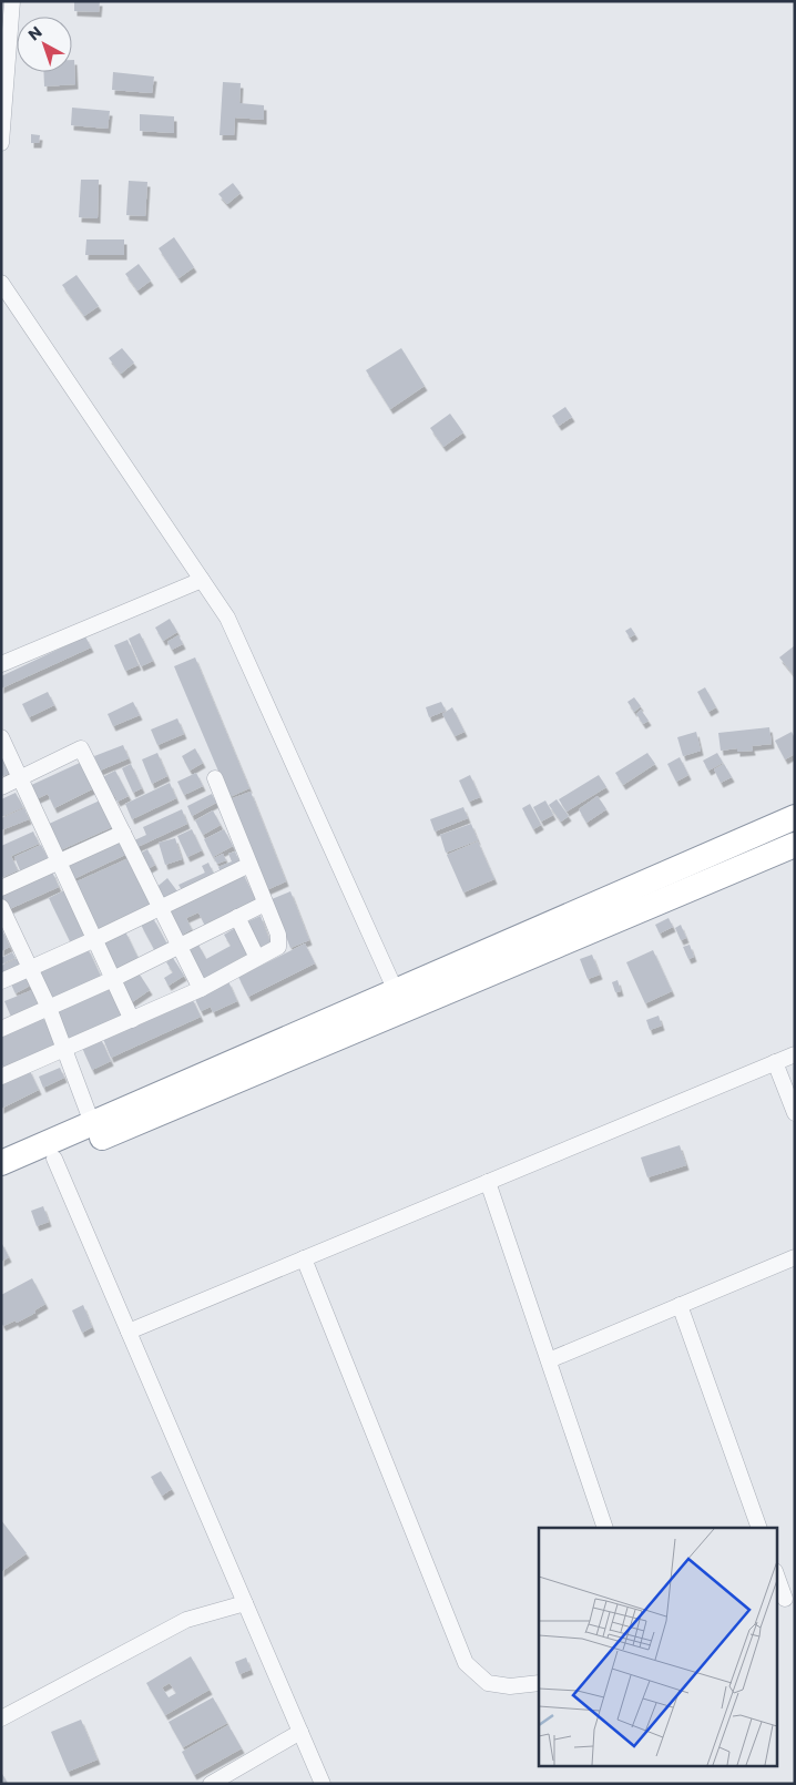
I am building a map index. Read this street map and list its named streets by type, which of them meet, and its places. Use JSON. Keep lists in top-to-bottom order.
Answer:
{
  "north": "top left"
}
